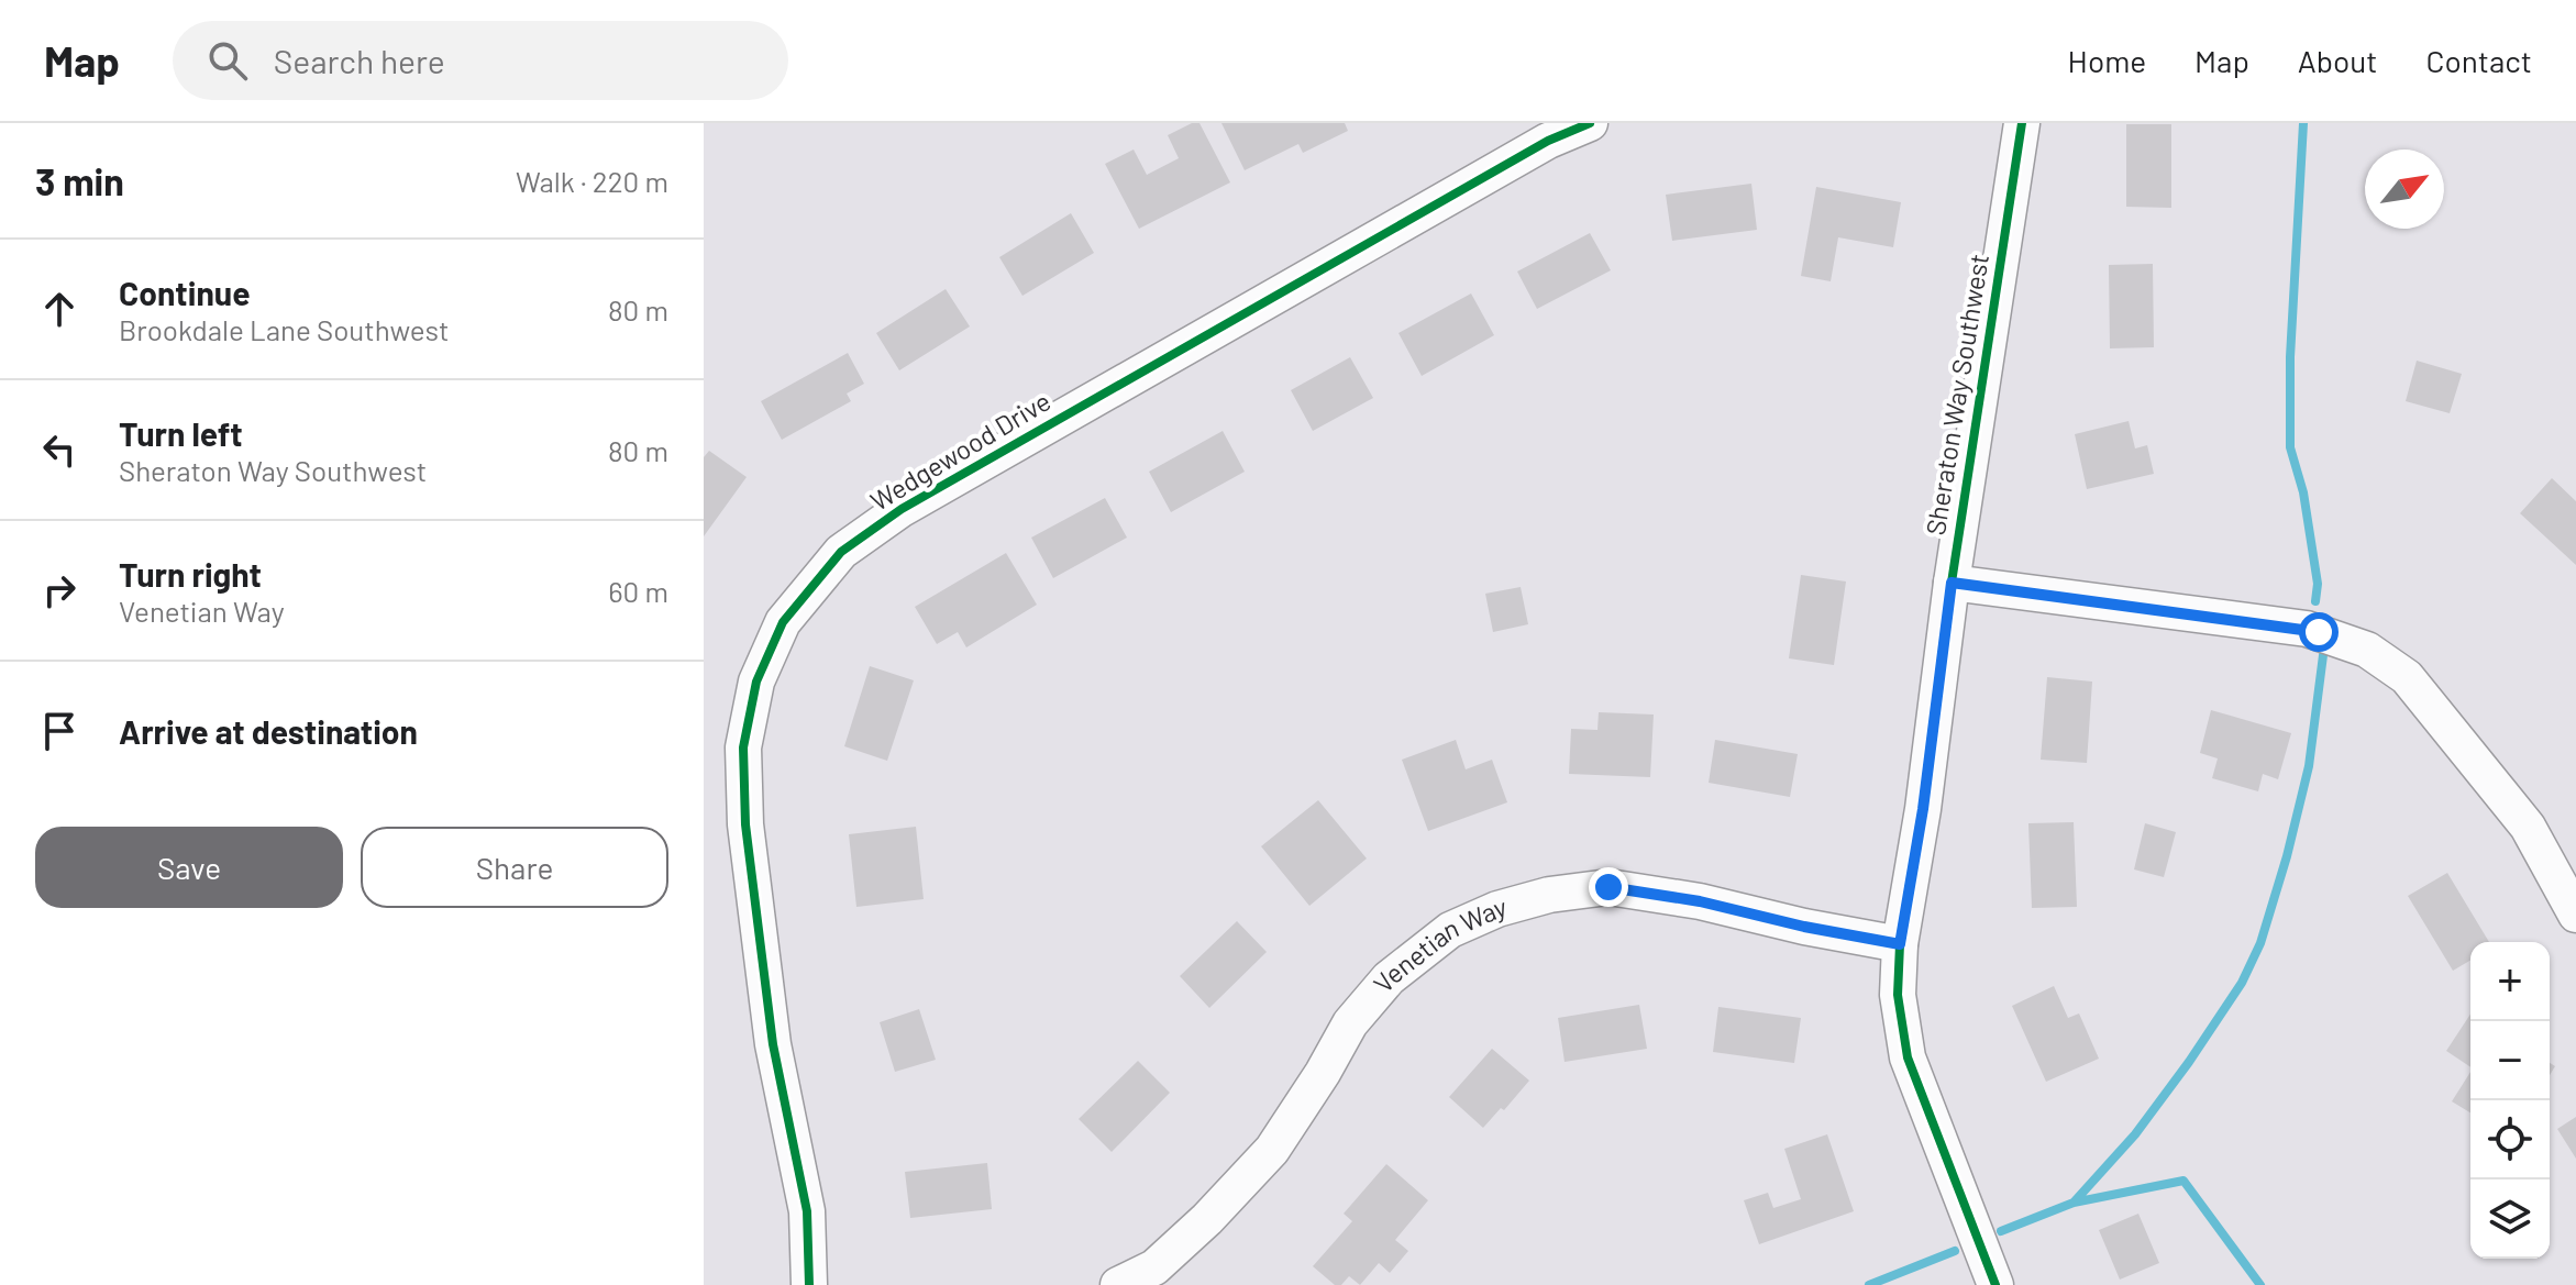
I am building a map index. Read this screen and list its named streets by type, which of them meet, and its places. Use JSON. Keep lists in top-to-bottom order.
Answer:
{
  "streets": {
    "street": ["Sheraton Way Southwest", "Wedgewood Drive", "Venetian Way"]
  },
  "crossings": [
    ["Sheraton Way Southwest", "Venetian Way"]
  ],
  "north": "top right",
  "page": {
    "header": "Map",
    "search": "Search here",
    "nav": [
      "Home",
      "Map",
      "About",
      "Contact"
    ],
    "heading": ["3 min", "Walk · 220 m"],
    "list": [
      ["Continue", "Brookdale Lane Southwest", "80 m"],
      ["Turn left", "Sheraton Way Southwest", "80 m"],
      ["Turn right", "Venetian Way", "60 m"],
      "Arrive at destination"
    ],
    "buttons": ["Save", "Share"],
    "map_buttons": ["+", "−"]
  }
}
